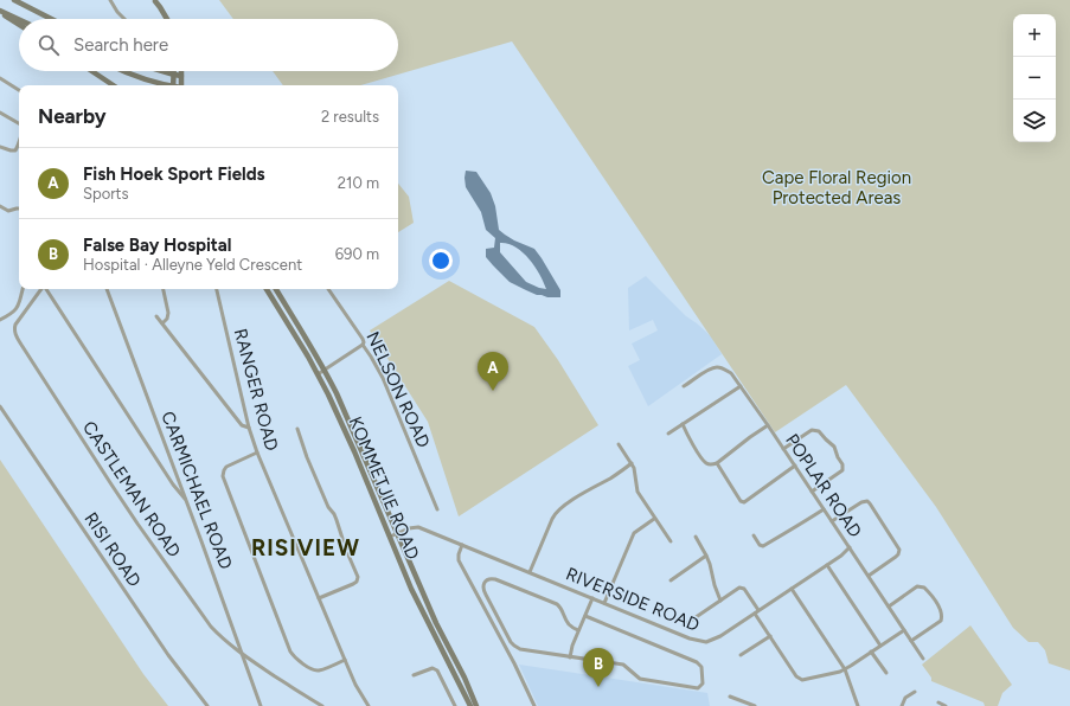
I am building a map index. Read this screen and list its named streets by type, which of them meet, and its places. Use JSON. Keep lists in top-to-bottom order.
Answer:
{
  "streets": {
    "main road": ["KOMMETJIE ROAD"],
    "street": [
      "RANGER ROAD",
      "NELSON ROAD",
      "POPLAR ROAD",
      "CASTLEMAN ROAD",
      "CARMICHAEL ROAD",
      "RISI ROAD",
      "RIVERSIDE ROAD"
    ]
  },
  "crossings": [
    ["POPLAR ROAD", "RIVERSIDE ROAD"],
    ["KOMMETJIE ROAD", "RIVERSIDE ROAD"],
    ["CASTLEMAN ROAD", "CARMICHAEL ROAD"]
  ],
  "districts": ["RISIVIEW"],
  "parks": ["Cape Floral Region Protected Areas"],
  "page": {
    "map_buttons": ["+", "−"],
    "search": "Search here",
    "heading": ["Nearby", "2 results"],
    "list": [
      {
        "mark": "A",
        "name": "Fish Hoek Sport Fields",
        "note": "Sports",
        "value": "210 m"
      },
      {
        "mark": "B",
        "name": "False Bay Hospital",
        "note": "Hospital · Alleyne Yeld Crescent",
        "value": "690 m"
      }
    ],
    "pins": ["A", "B"]
  }
}
